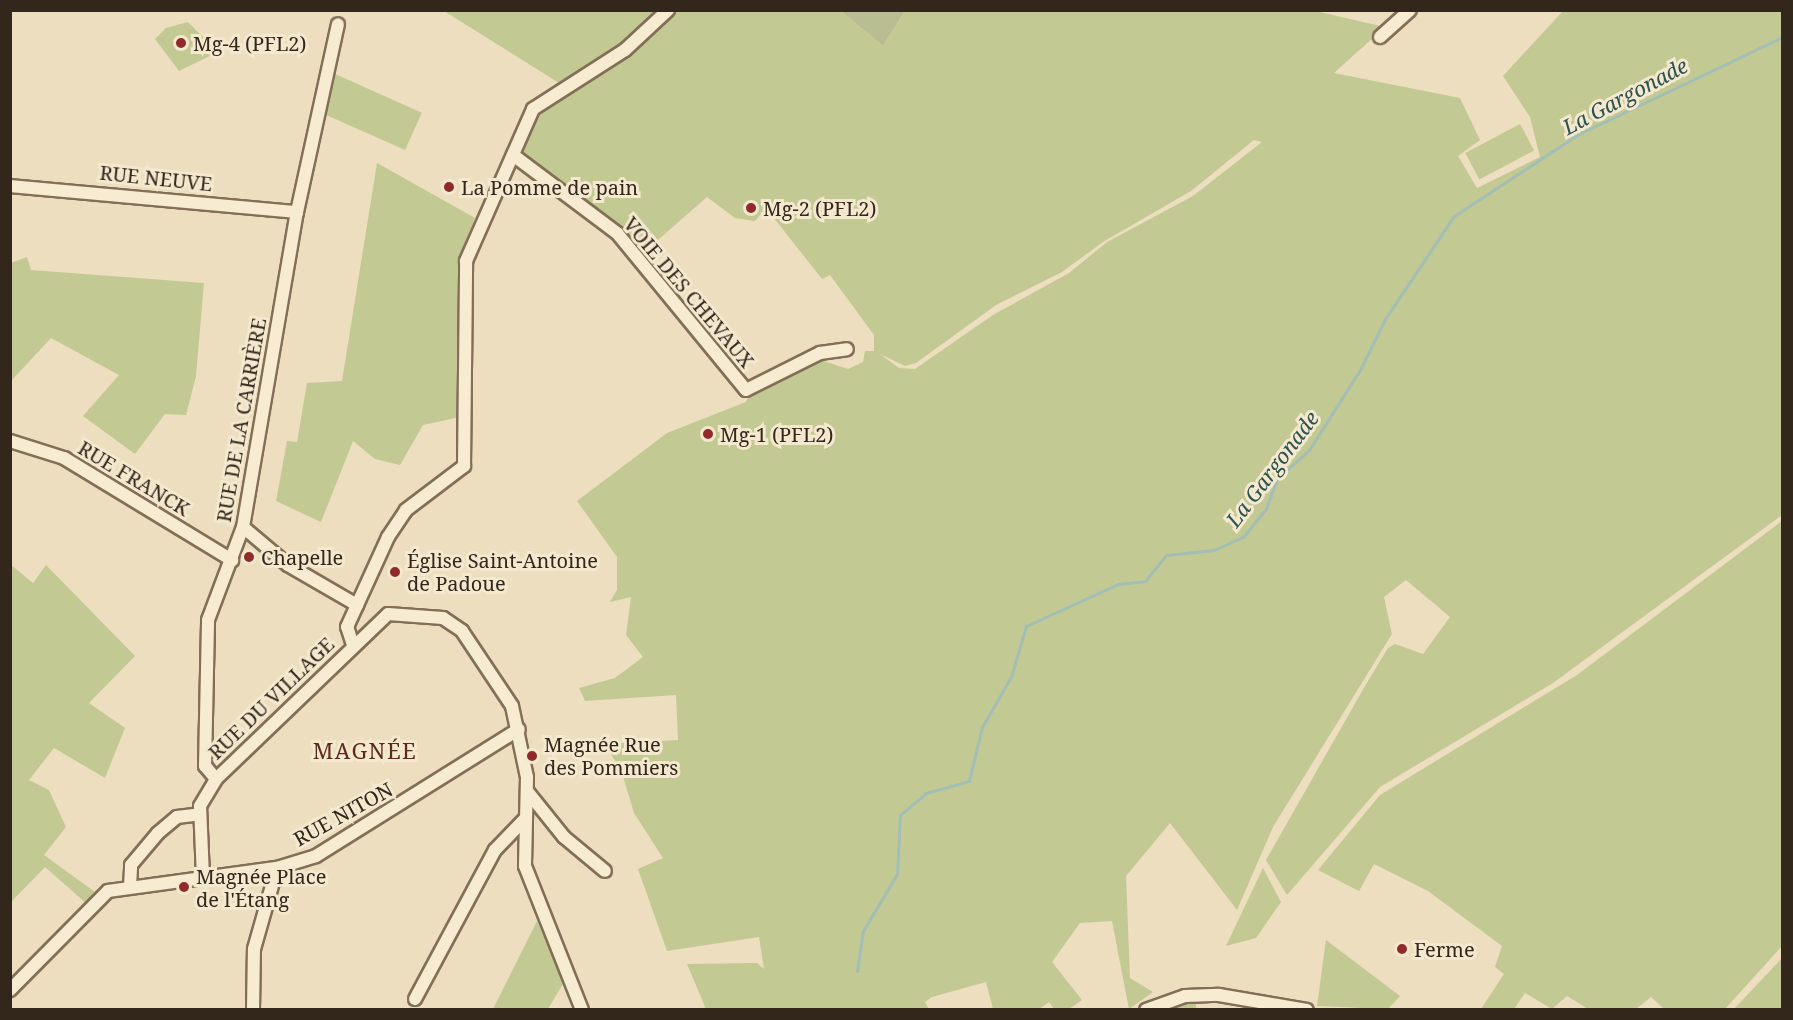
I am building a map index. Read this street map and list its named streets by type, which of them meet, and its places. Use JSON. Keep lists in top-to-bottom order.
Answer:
{
  "streets": {
    "street": [
      "RUE NEUVE",
      "VOIE DES CHEVAUX",
      "RUE DE LA CARRIÈRE",
      "RUE FRANCK",
      "RUE DU VILLAGE",
      "RUE NITON"
    ]
  },
  "crossings": [
    ["RUE NEUVE", "RUE DE LA CARRIÈRE"],
    ["VOIE DES CHEVAUX", "RUE DU VILLAGE"],
    ["RUE DE LA CARRIÈRE", "RUE FRANCK"],
    ["RUE DE LA CARRIÈRE", "RUE DU VILLAGE"],
    ["RUE DU VILLAGE", "RUE NITON"]
  ],
  "districts": ["MAGNÉE"],
  "water": ["La Gargonade"],
  "places": [
    "Mg-4 (PFL2)",
    "La Pomme de pain",
    "Mg-2 (PFL2)",
    "Mg-1 (PFL2)",
    "Chapelle",
    "Église Saint-Antoine de Padoue",
    "Magnée Rue des Pommiers",
    "Magnée Place de l'Étang",
    "Ferme"
  ]
}
